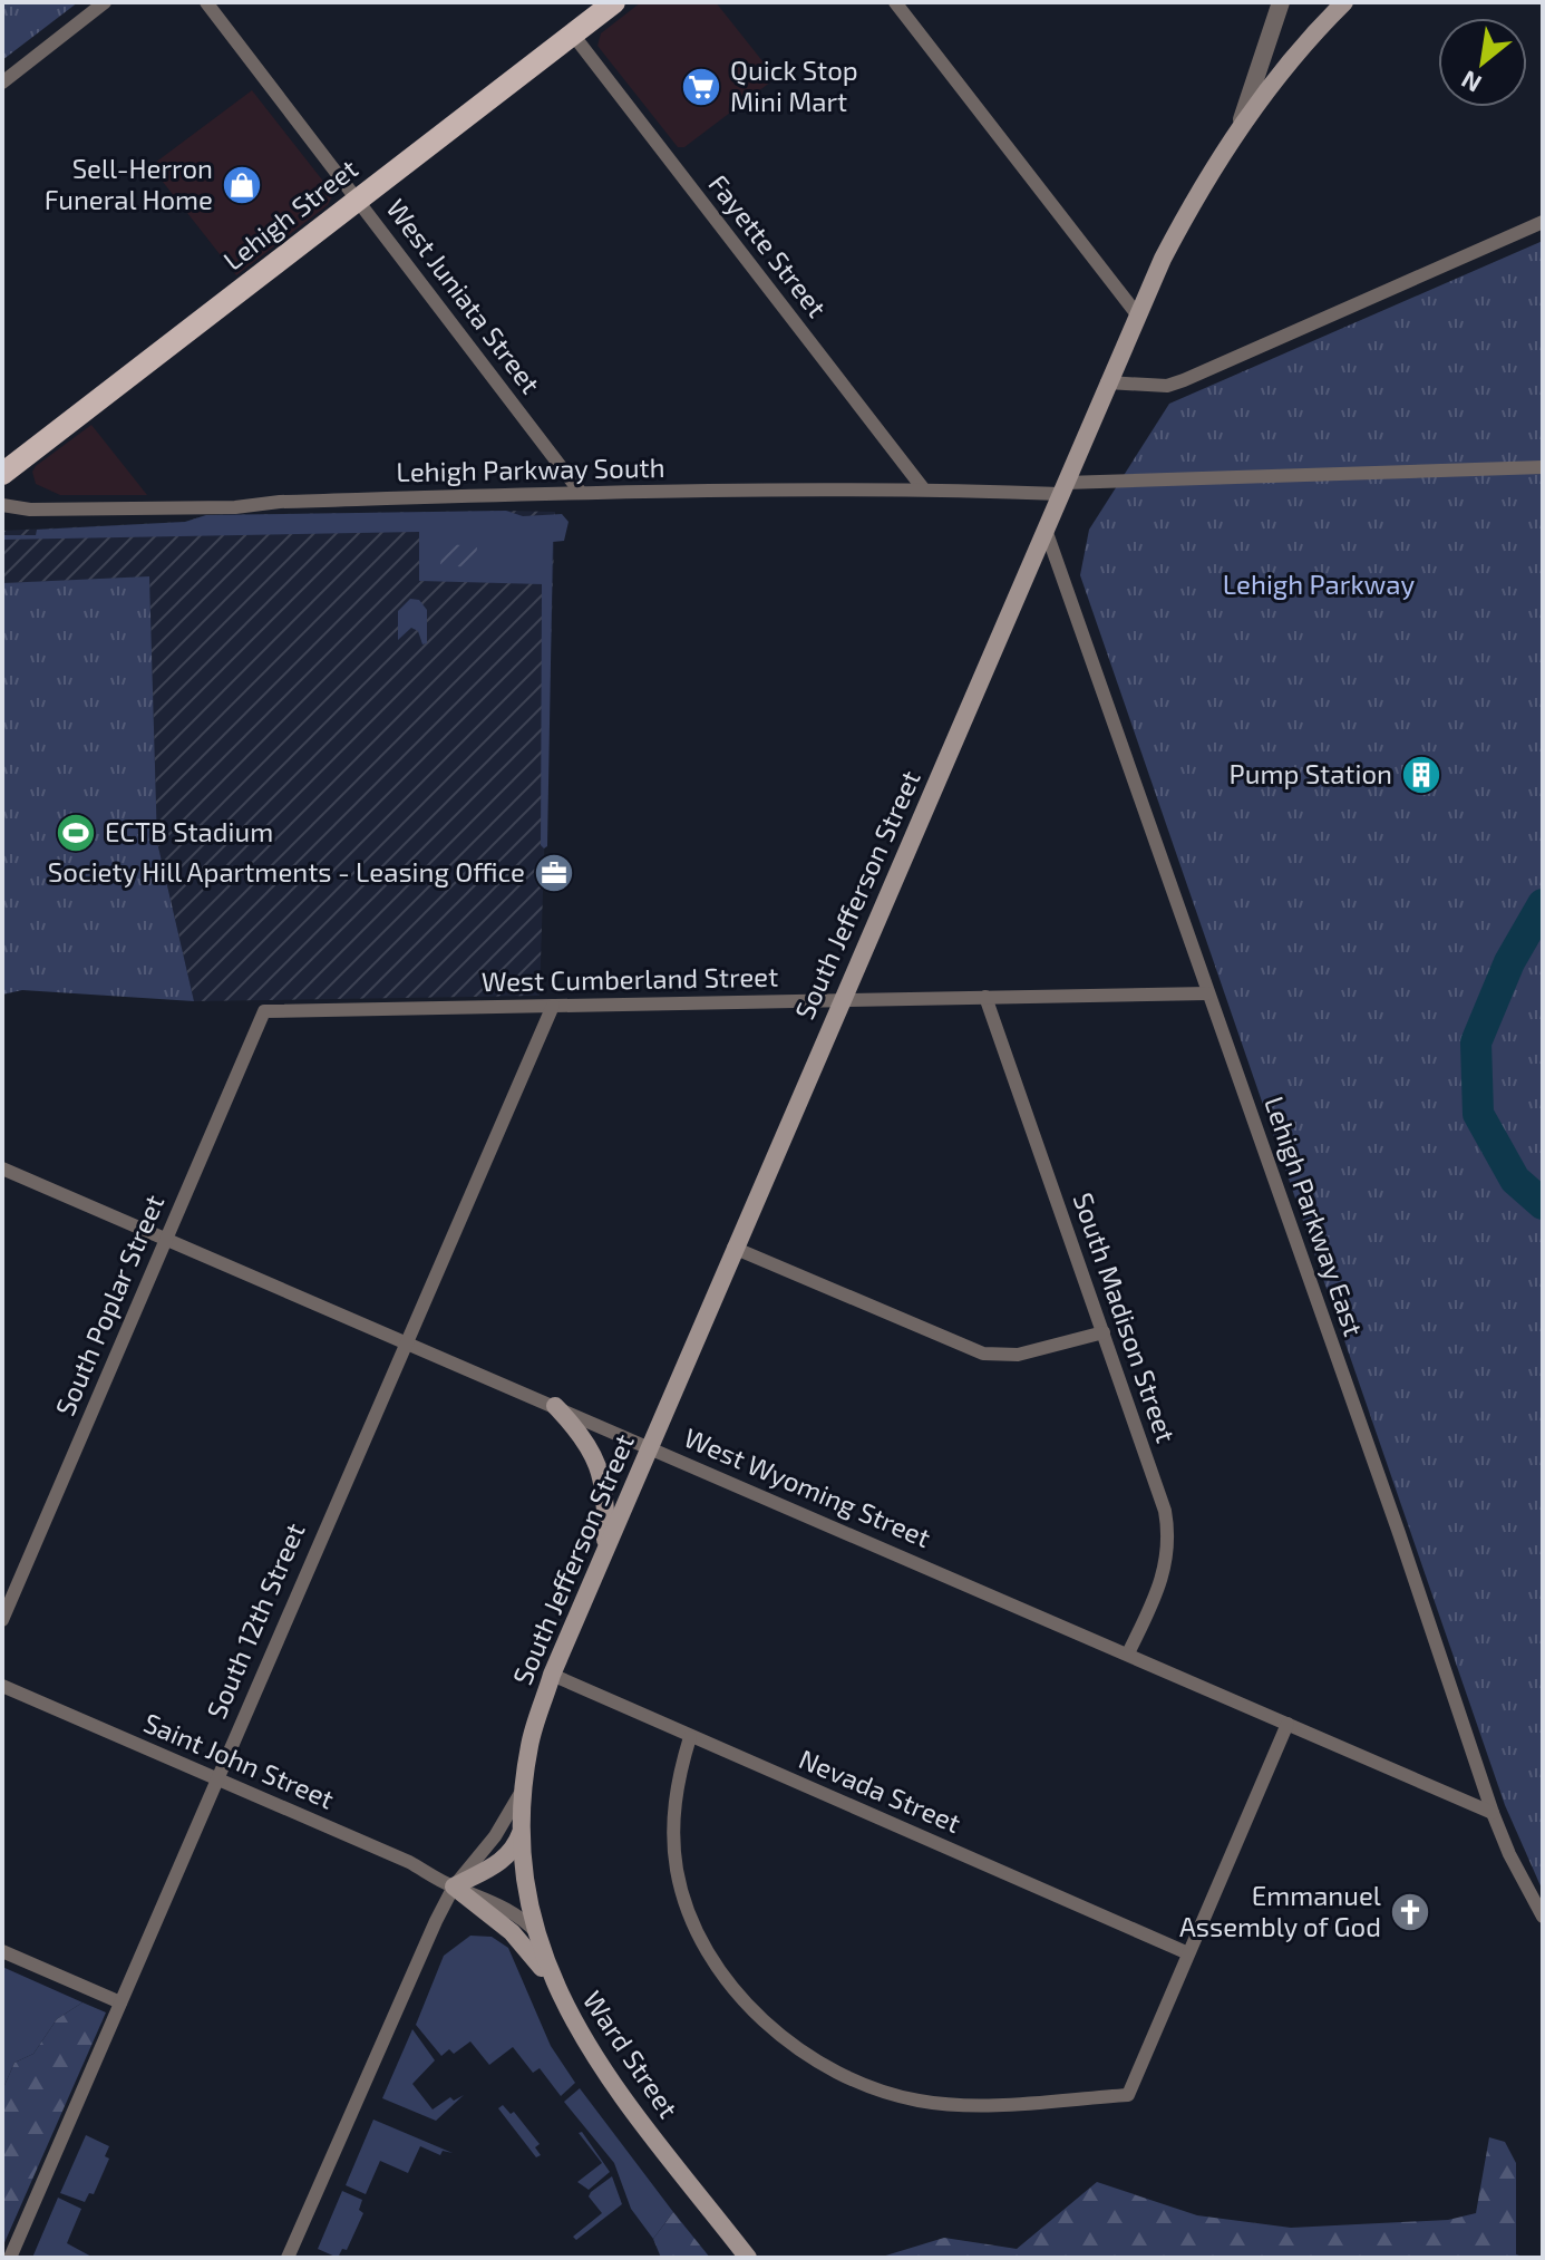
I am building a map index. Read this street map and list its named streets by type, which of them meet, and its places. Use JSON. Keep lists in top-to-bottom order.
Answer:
{
  "streets": {
    "main road": ["Lehigh Street", "South Jefferson Street", "Ward Street"],
    "street": [
      "Fayette Street",
      "West Juniata Street",
      "Lehigh Parkway South",
      "West Cumberland Street",
      "Lehigh Parkway East",
      "South Poplar Street",
      "South Madison Street",
      "West Wyoming Street",
      "South 12th Street",
      "Saint John Street",
      "Nevada Street"
    ]
  },
  "crossings": [
    ["Lehigh Street", "Fayette Street"],
    ["Lehigh Street", "West Juniata Street"],
    ["Fayette Street", "Lehigh Parkway South"],
    ["West Juniata Street", "Lehigh Parkway South"],
    ["Lehigh Parkway South", "South Jefferson Street"],
    ["South Jefferson Street", "West Cumberland Street"],
    ["South Jefferson Street", "Lehigh Parkway East"],
    ["South Jefferson Street", "West Wyoming Street"],
    ["South Jefferson Street", "Nevada Street"],
    ["South Jefferson Street", "Ward Street"],
    ["West Cumberland Street", "Lehigh Parkway East"],
    ["West Cumberland Street", "South Poplar Street"],
    ["West Cumberland Street", "South Madison Street"],
    ["West Cumberland Street", "South 12th Street"],
    ["Lehigh Parkway East", "West Wyoming Street"],
    ["South Poplar Street", "West Wyoming Street"],
    ["South Madison Street", "West Wyoming Street"],
    ["West Wyoming Street", "South 12th Street"],
    ["South 12th Street", "Saint John Street"],
    ["Saint John Street", "Ward Street"]
  ],
  "parks": ["Lehigh Parkway"],
  "places": {
    "supermarket": ["Quick Stop Mini Mart"],
    "shop": ["Sell-Herron Funeral Home"],
    "building": ["Pump Station"],
    "sports": ["ECTB Stadium"],
    "office": ["Society Hill Apartments - Leasing Office"],
    "church": ["Emmanuel Assembly of God"]
  },
  "north": "bottom left"
}
